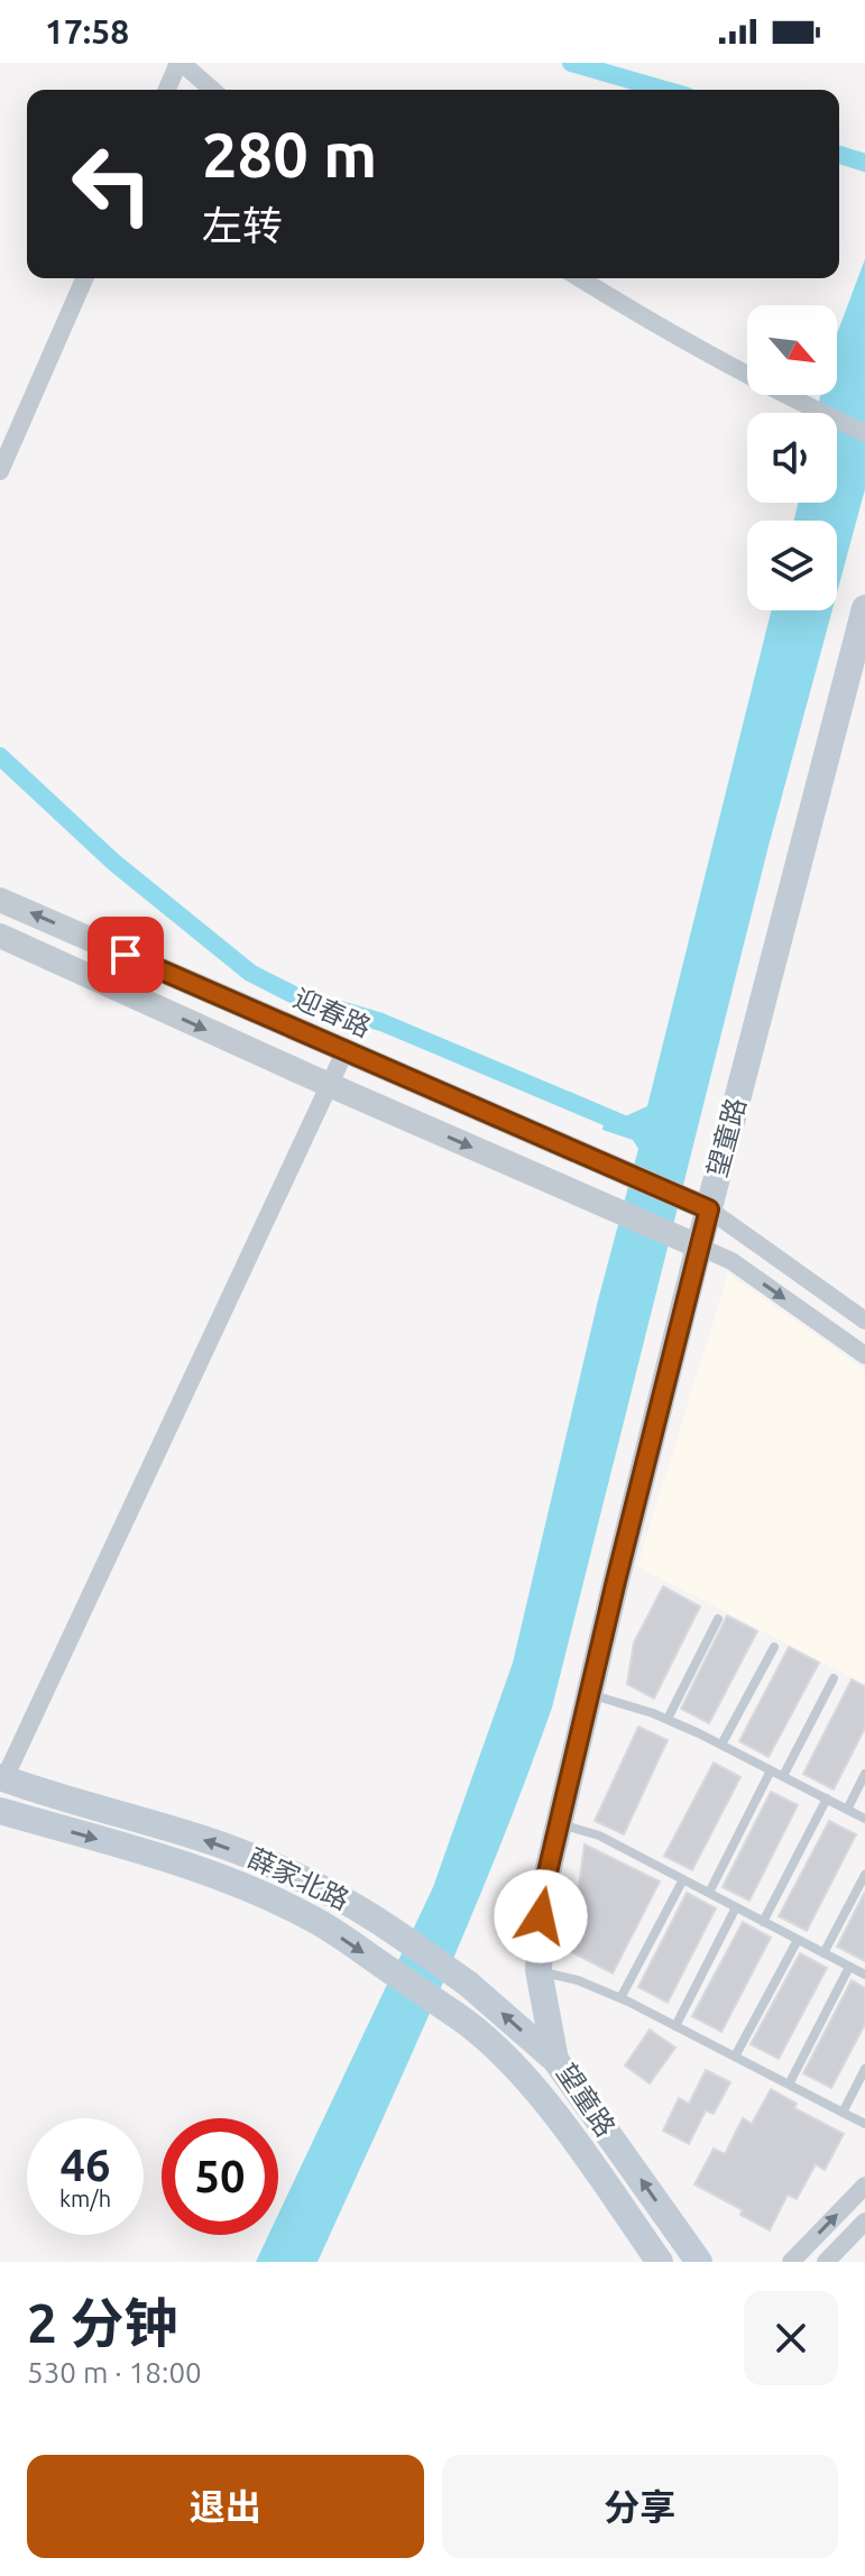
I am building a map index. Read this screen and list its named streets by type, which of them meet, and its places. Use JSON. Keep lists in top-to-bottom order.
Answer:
{
  "streets": {
    "main road": ["望童路", "薛家北路"],
    "street": ["迎春路"]
  },
  "crossings": [
    ["迎春路", "望童路"],
    ["望童路", "薛家北路"]
  ],
  "north": "bottom right",
  "page": {
    "status": "17:58",
    "turn": ["280 m", "左转"],
    "speed": "46 km/h",
    "limit": "50",
    "heading": ["2 分钟", "530 m · 18:00"],
    "buttons": ["退出", "分享"]
  }
}
